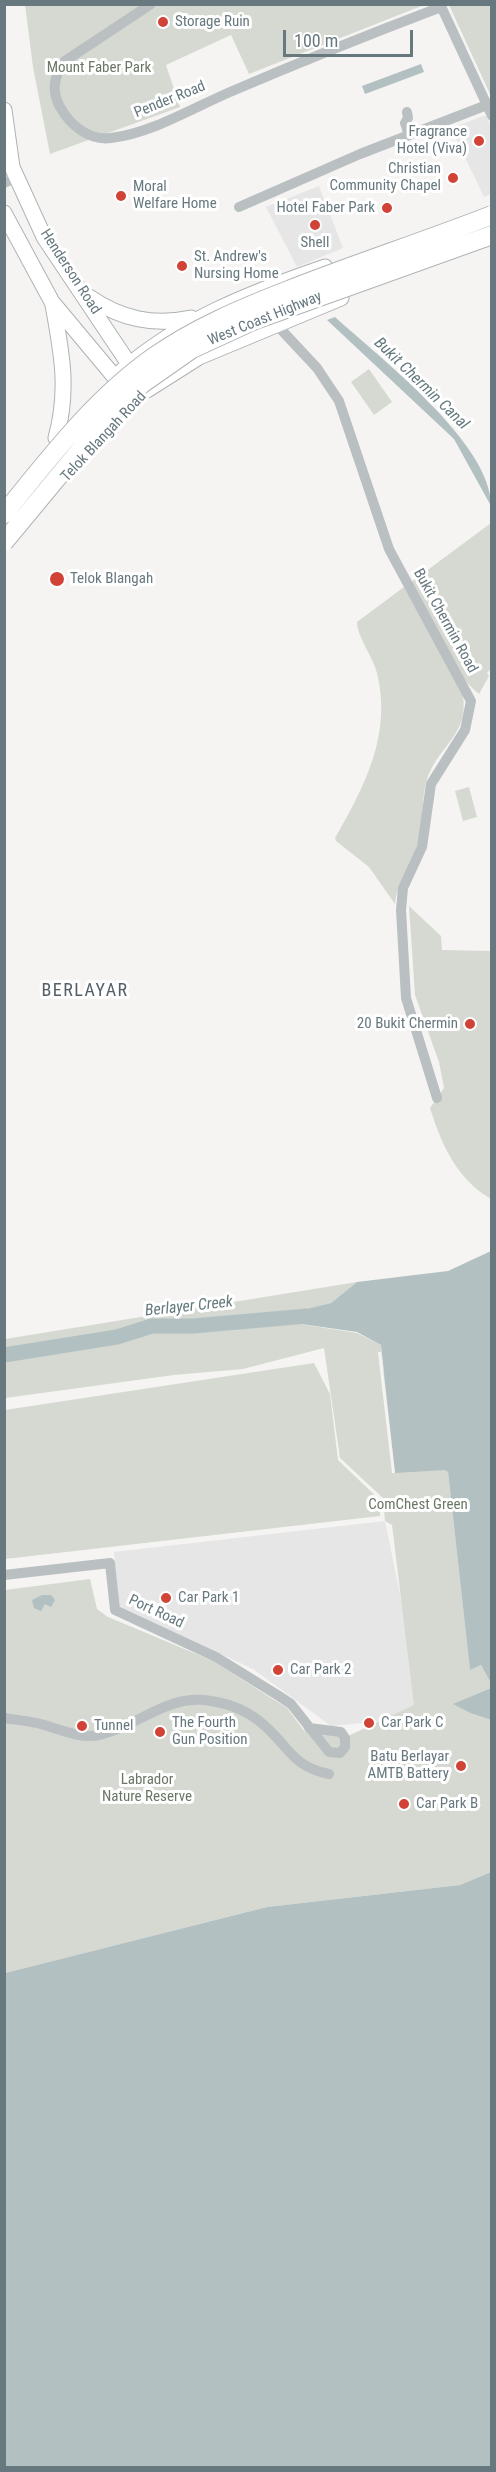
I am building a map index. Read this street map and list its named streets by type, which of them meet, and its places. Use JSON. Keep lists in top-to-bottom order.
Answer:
{
  "streets": {
    "highway": ["West Coast Highway"],
    "main road": ["Henderson Road", "Telok Blangah Road"],
    "street": ["Pender Road", "Bukit Chermin Road", "Port Road"]
  },
  "crossings": [
    ["Henderson Road", "Telok Blangah Road"],
    ["Telok Blangah Road", "Bukit Chermin Road"]
  ],
  "districts": ["BERLAYAR"],
  "water": ["Bukit Chermin Canal", "Berlayer Creek"],
  "parks": ["Mount Faber Park", "ComChest Green", "Labrador Nature Reserve"],
  "places": [
    "Storage Ruin",
    "Fragrance Hotel (Viva)",
    "Christian Community Chapel",
    "Moral Welfare Home",
    "Hotel Faber Park",
    "Shell",
    "St. Andrew's Nursing Home",
    "Telok Blangah",
    "20 Bukit Chermin",
    "Car Park 1",
    "Car Park 2",
    "Car Park C",
    "Tunnel",
    "The Fourth Gun Position",
    "Batu Berlayar AMTB Battery",
    "Car Park B"
  ],
  "scale_bar": "100 m"
}
